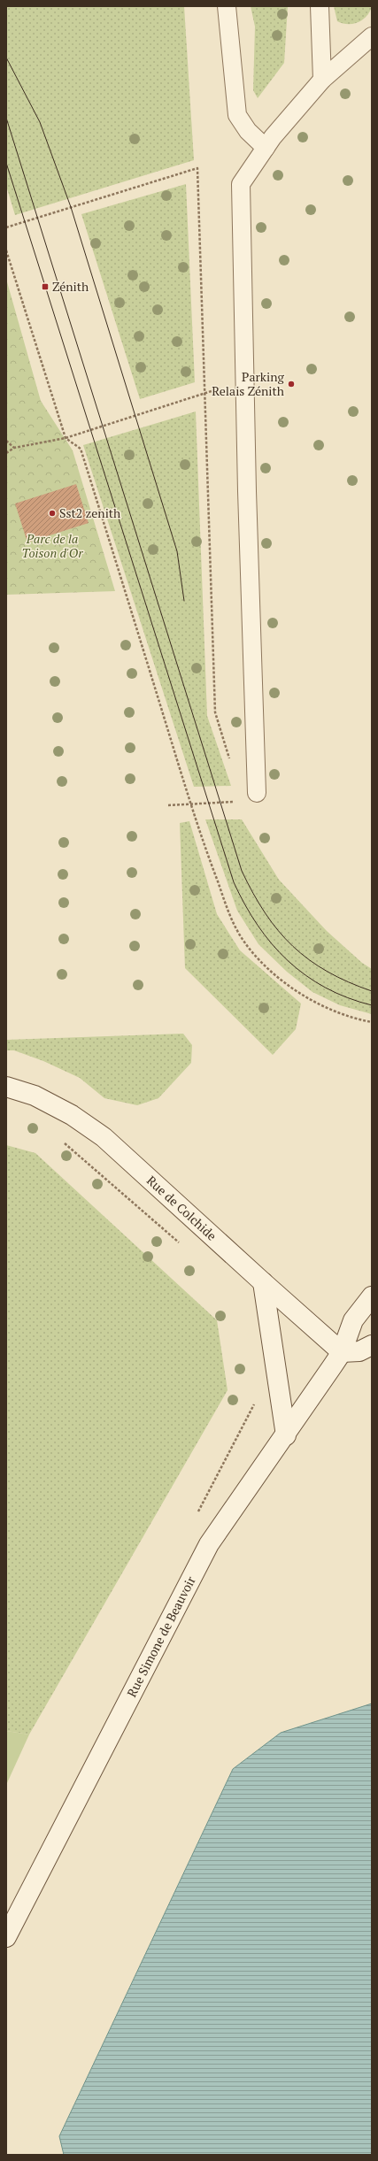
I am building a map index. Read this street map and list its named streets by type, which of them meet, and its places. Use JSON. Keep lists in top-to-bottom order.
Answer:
{
  "streets": {
    "street": ["Rue de Colchide", "Rue Simone de Beauvoir"]
  },
  "crossings": [
    ["Rue de Colchide", "Rue Simone de Beauvoir"]
  ],
  "parks": ["Parc de la Toison d'Or"],
  "places": {
    "transit": ["Zénith"],
    "other": ["Parking Relais Zénith", "Sst2 zenith"]
  }
}
